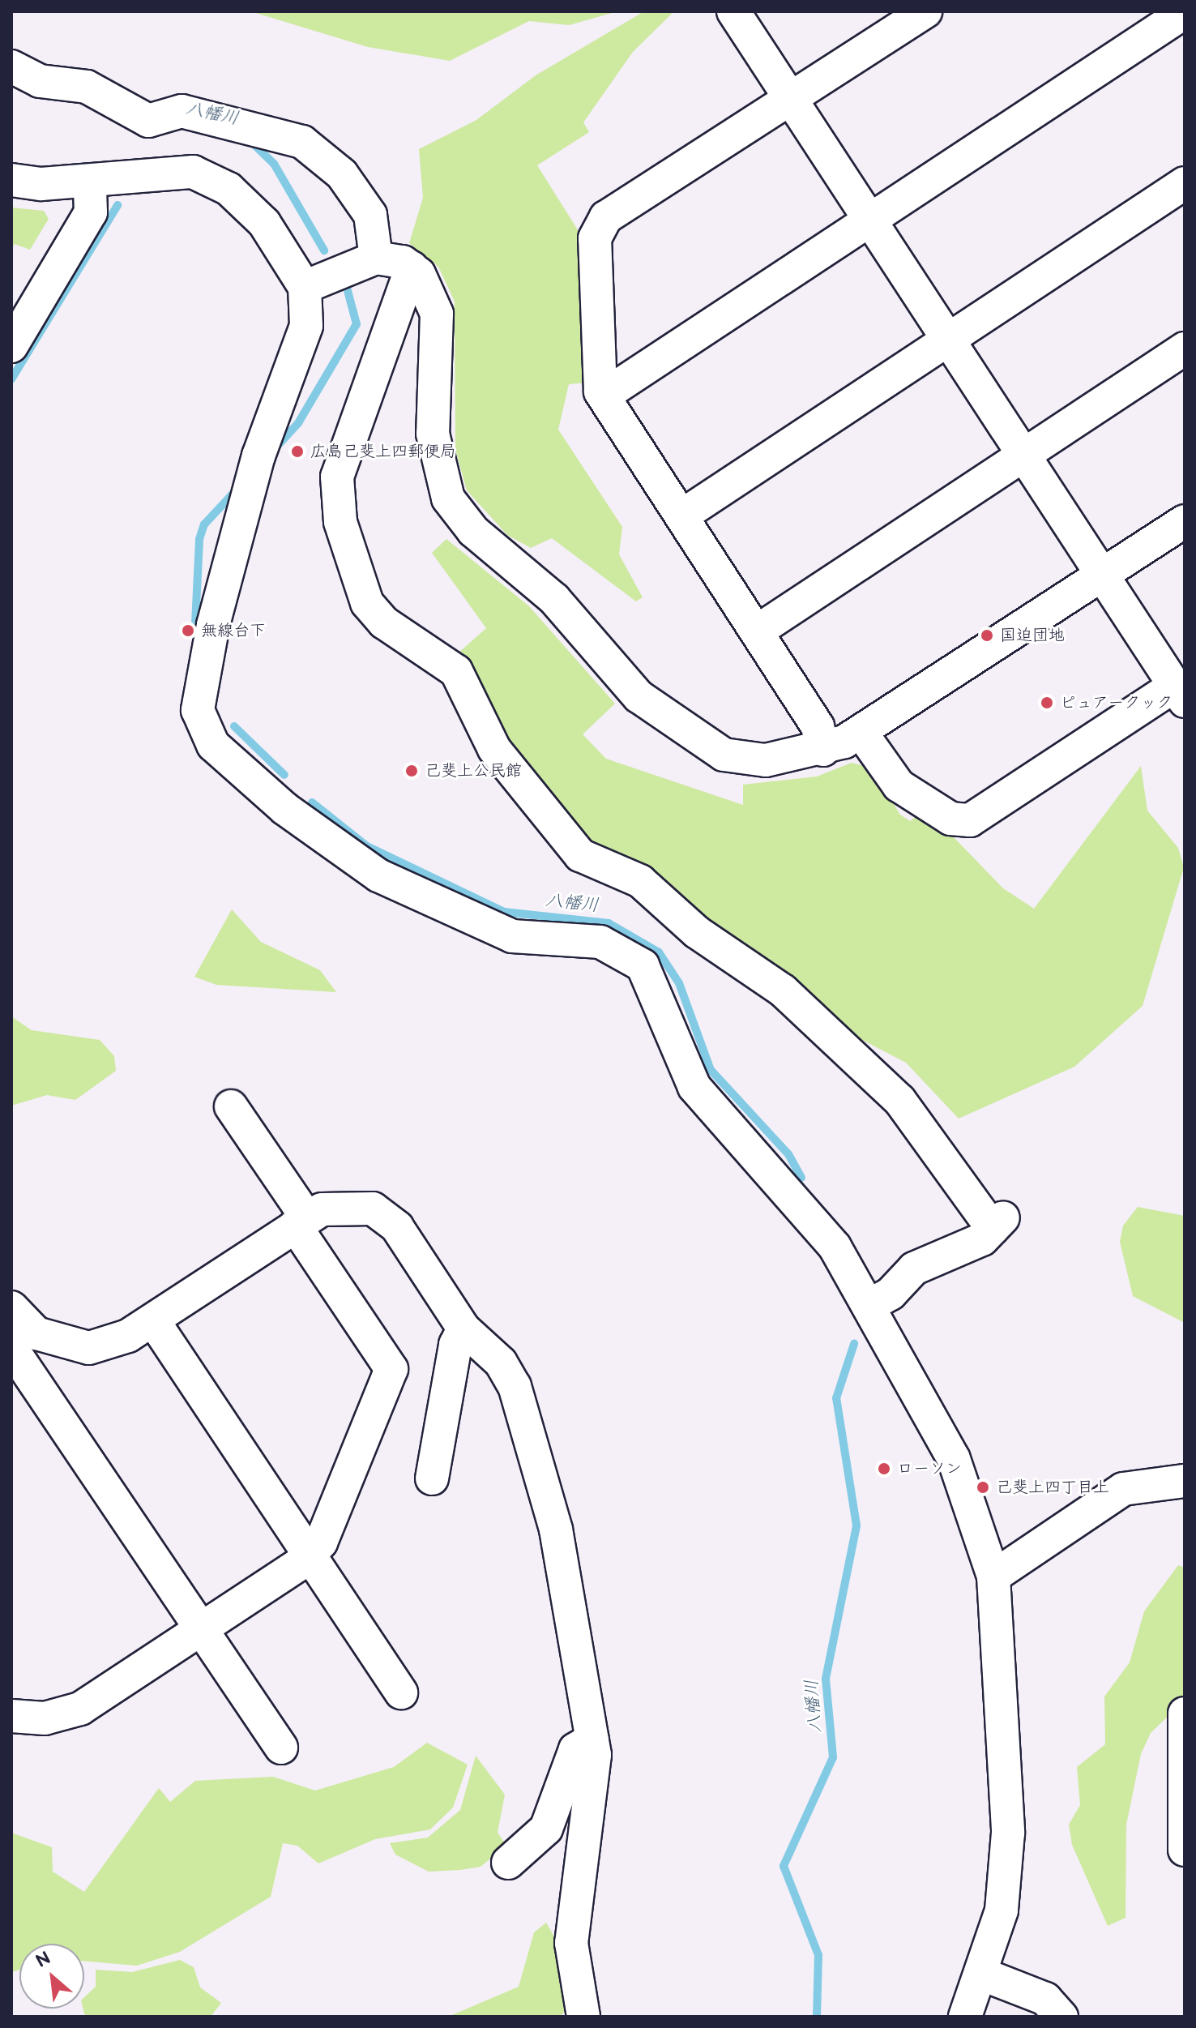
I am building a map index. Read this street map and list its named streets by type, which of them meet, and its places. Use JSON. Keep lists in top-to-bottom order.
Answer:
{
  "water": ["八幡川"],
  "places": [
    "広島己斐上四郵便局",
    "無線台下",
    "国迫団地",
    "ピュアークック",
    "己斐上公民館",
    "ローソン",
    "己斐上四丁目上"
  ],
  "north": "top left"
}
